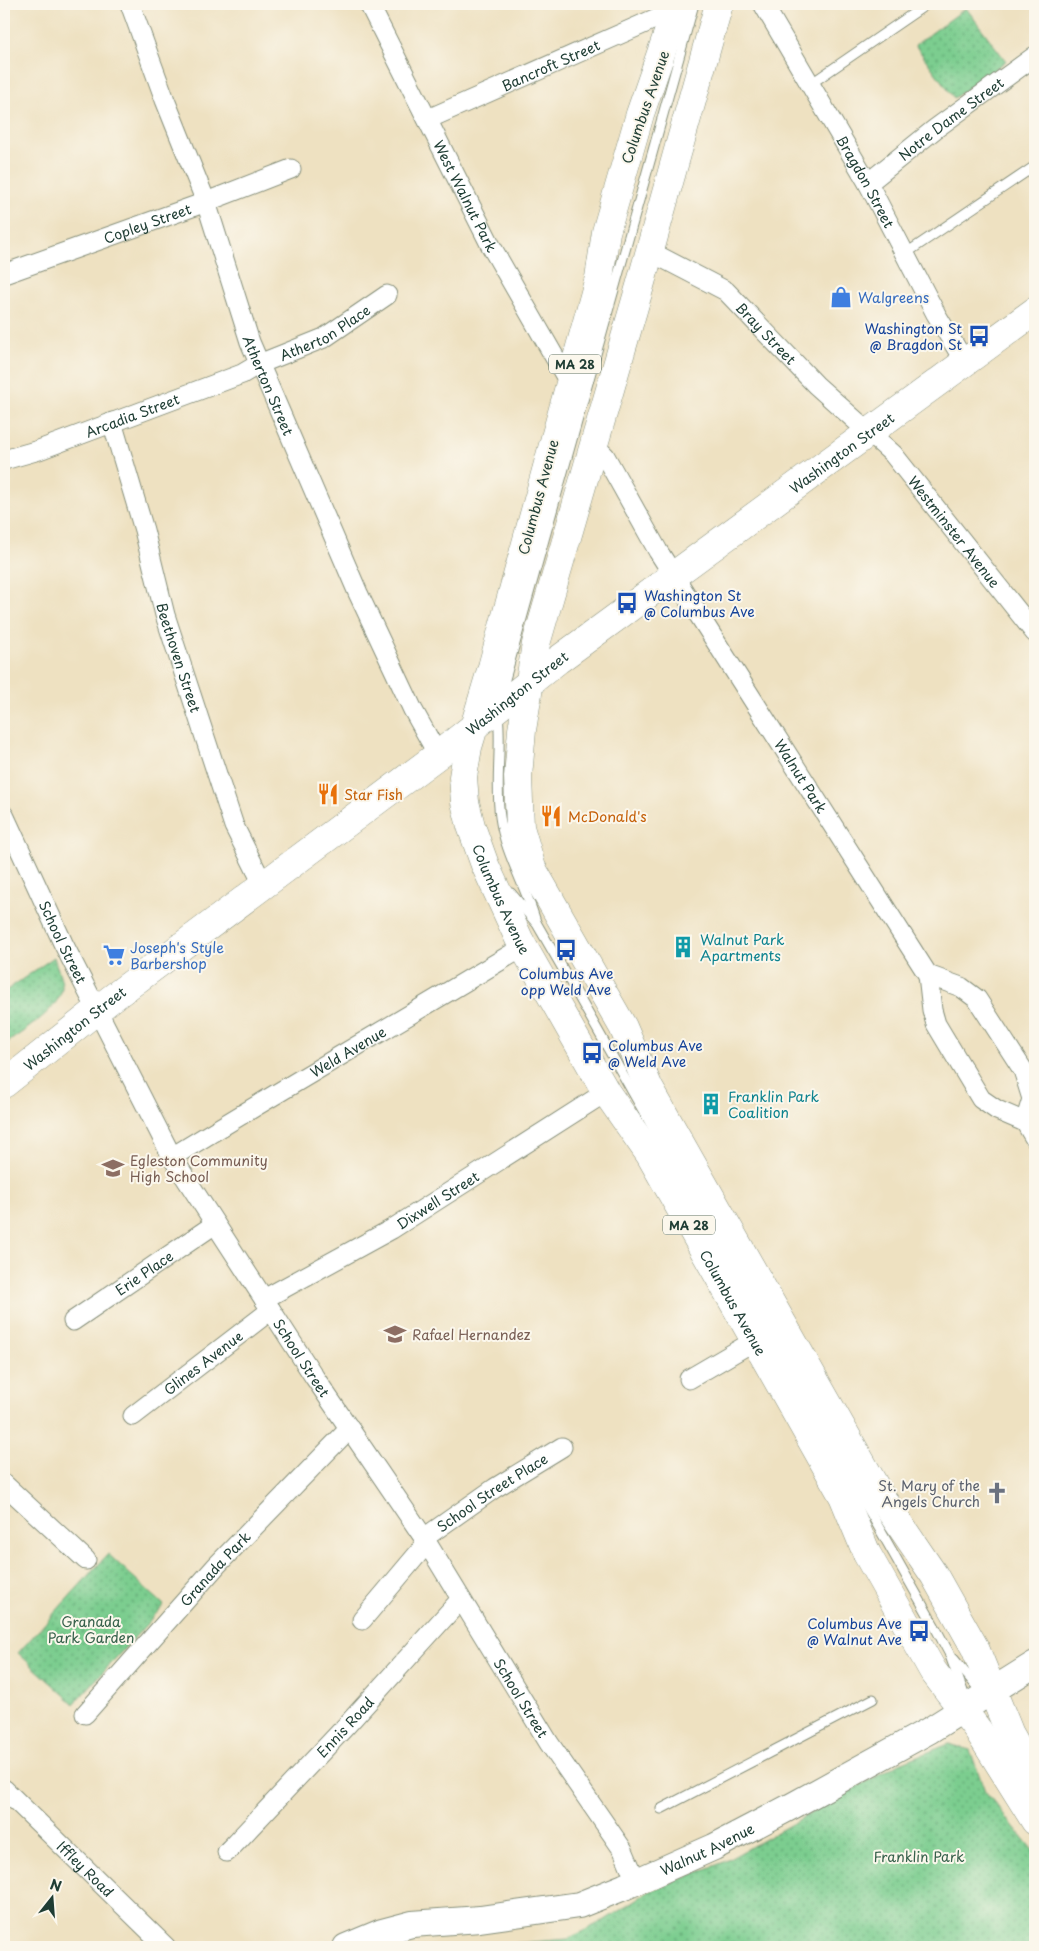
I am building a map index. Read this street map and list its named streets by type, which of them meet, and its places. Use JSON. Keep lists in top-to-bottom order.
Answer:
{
  "streets": {
    "main road": ["Columbus Avenue", "MA 28", "Washington Street"],
    "street": [
      "Bancroft Street",
      "Notre Dame Street",
      "Bragdon Street",
      "West Walnut Park",
      "Copley Street",
      "Atherton Place",
      "Bray Street",
      "Atherton Street",
      "Arcadia Street",
      "Westminster Avenue",
      "Beethoven Street",
      "Walnut Park",
      "School Street",
      "Weld Avenue",
      "Dixwell Street",
      "Erie Place",
      "Glines Avenue",
      "School Street Place",
      "Granada Park",
      "Ennis Road",
      "Walnut Avenue",
      "Iffley Road"
    ]
  },
  "crossings": [
    ["Bancroft Street", "Columbus Avenue"],
    ["Bancroft Street", "West Walnut Park"],
    ["Columbus Avenue", "West Walnut Park"],
    ["Columbus Avenue", "MA 28"],
    ["Columbus Avenue", "Washington Street"],
    ["Columbus Avenue", "Weld Avenue"],
    ["Columbus Avenue", "Dixwell Street"],
    ["Columbus Avenue", "Walnut Avenue"],
    ["Notre Dame Street", "Bragdon Street"],
    ["Bragdon Street", "Washington Street"],
    ["Copley Street", "Atherton Street"],
    ["Atherton Place", "Atherton Street"],
    ["Atherton Place", "Arcadia Street"],
    ["Bray Street", "MA 28"],
    ["Bray Street", "Washington Street"],
    ["Bray Street", "Westminster Avenue"],
    ["MA 28", "Washington Street"],
    ["MA 28", "Walnut Avenue"],
    ["Atherton Street", "Arcadia Street"],
    ["Atherton Street", "Washington Street"],
    ["Arcadia Street", "Beethoven Street"],
    ["Washington Street", "Westminster Avenue"],
    ["Washington Street", "Beethoven Street"],
    ["Washington Street", "Walnut Park"],
    ["Washington Street", "School Street"],
    ["School Street", "Weld Avenue"],
    ["School Street", "Dixwell Street"],
    ["School Street", "Erie Place"],
    ["School Street", "Glines Avenue"],
    ["School Street", "School Street Place"],
    ["School Street", "Granada Park"],
    ["School Street", "Ennis Road"],
    ["School Street", "Walnut Avenue"],
    ["Dixwell Street", "Glines Avenue"]
  ],
  "parks": ["Granada Park Garden", "Franklin Park"],
  "places": {
    "shop": ["Walgreens"],
    "bus stop": [
      "Washington St @ Bragdon St",
      "Washington St @ Columbus Ave",
      "Columbus Ave opp Weld Ave",
      "Columbus Ave @ Weld Ave",
      "Columbus Ave @ Walnut Ave"
    ],
    "restaurant": ["Star Fish", "McDonald's"],
    "building": ["Walnut Park Apartments", "Franklin Park Coalition"],
    "supermarket": ["Joseph's Style Barbershop"],
    "school or university": ["Egleston Community High School", "Rafael Hernandez"],
    "church": ["St. Mary of the Angels Church"]
  },
  "north": "top"
}
